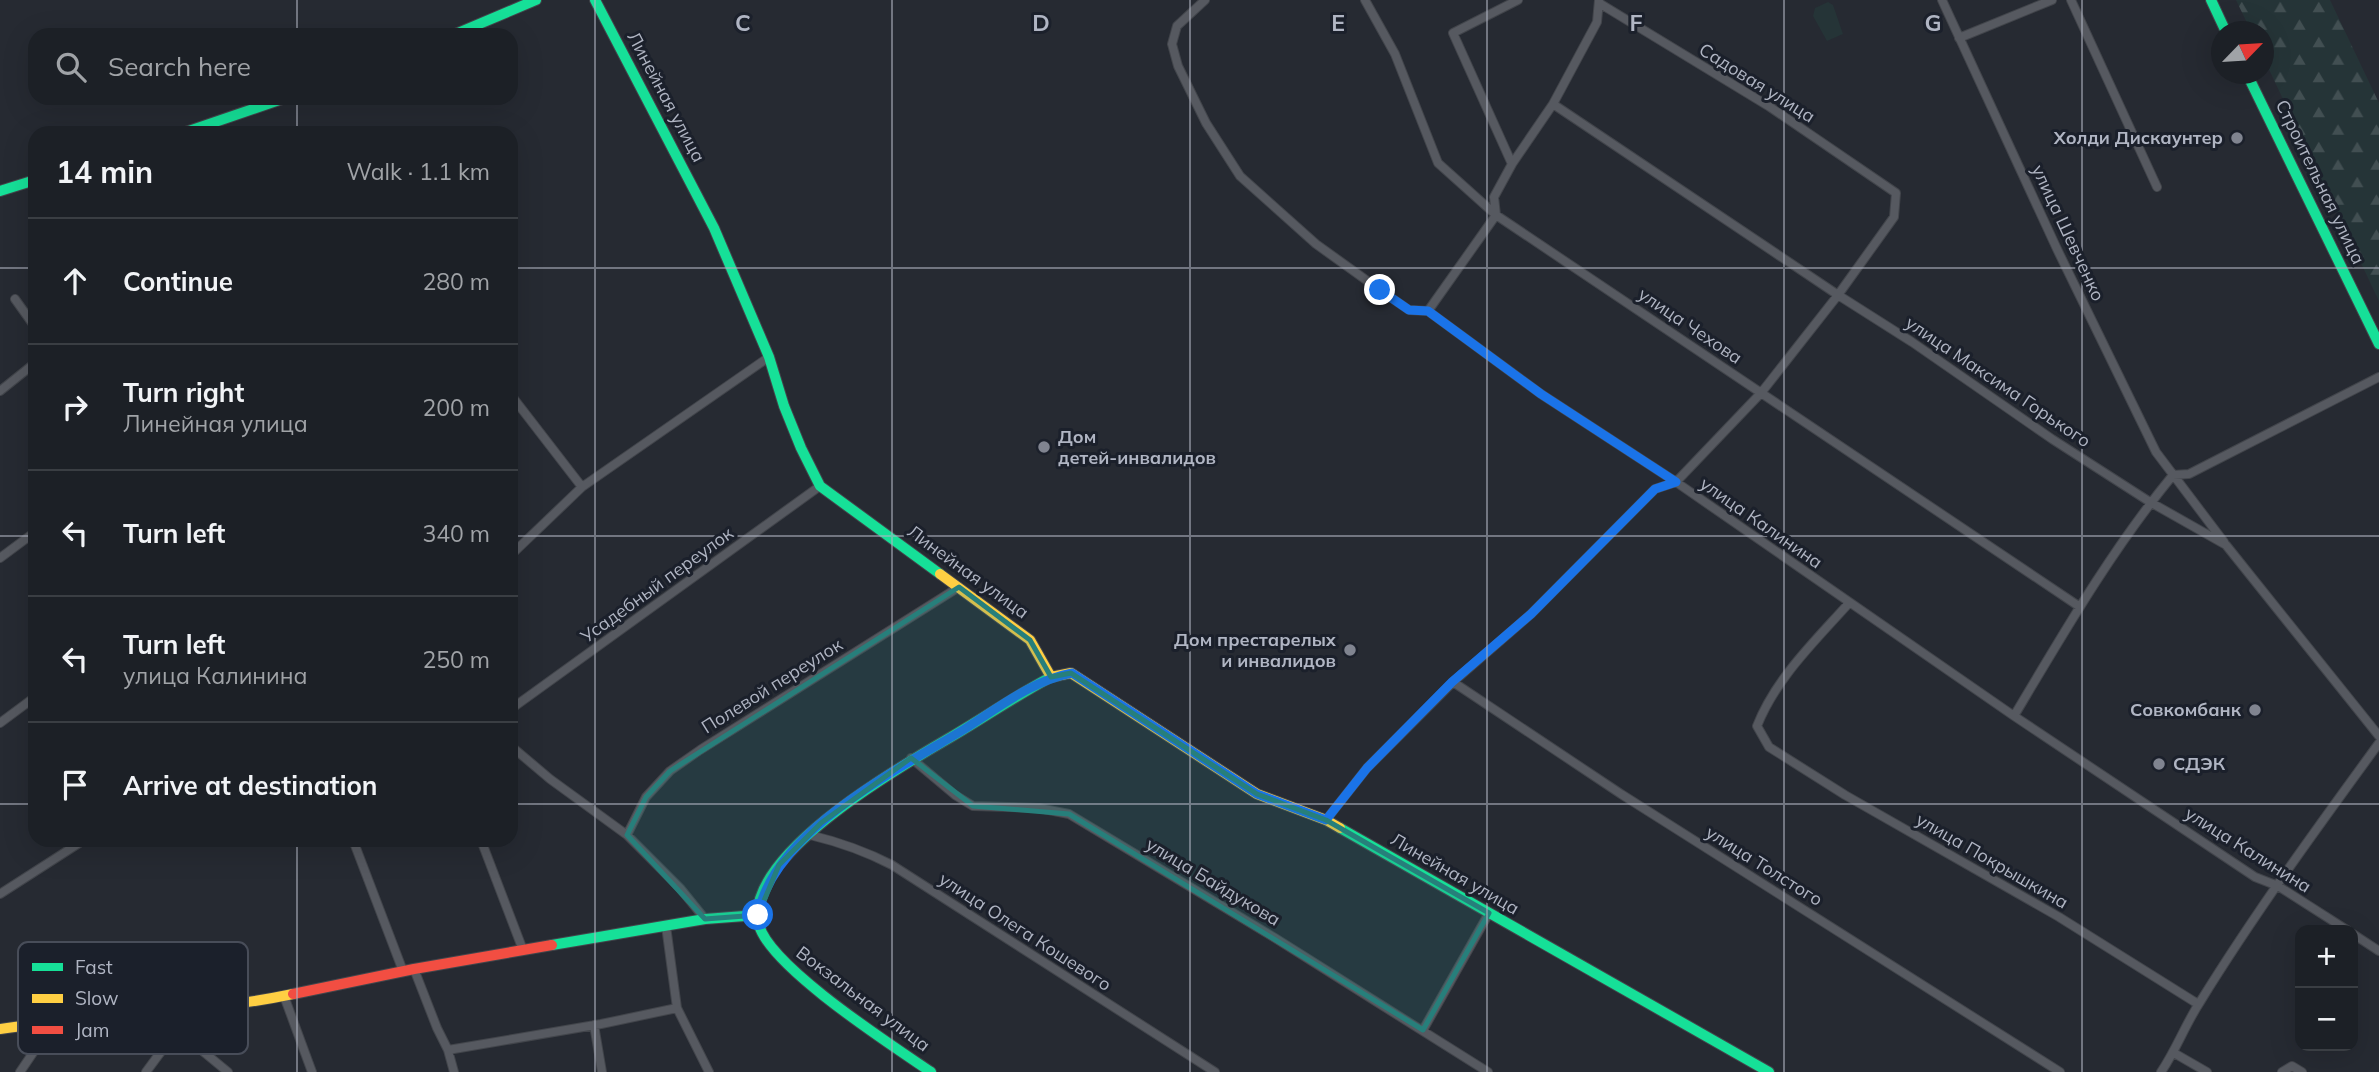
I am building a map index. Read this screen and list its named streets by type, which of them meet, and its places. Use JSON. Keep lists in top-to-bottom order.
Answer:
{
  "streets": {
    "main road": ["Линейная улица", "Строительная улица", "Вокзальная улица"],
    "street": [
      "Садовая улица",
      "улица Шевченко",
      "улица Чехова",
      "улица Максима Горького",
      "улица Калинина",
      "Усадебный переулок",
      "Полевой переулок",
      "улица Покрышкина",
      "улица Толстого",
      "улица Байдукова",
      "улица Олега Кошевого"
    ]
  },
  "crossings": [
    ["Садовая улица", "улица Максима Горького"],
    ["Линейная улица", "Усадебный переулок"],
    ["Линейная улица", "Полевой переулок"],
    ["улица Шевченко", "улица Максима Горького"],
    ["улица Калинина", "улица Покрышкина"]
  ],
  "places": [
    "Холди Дискаунтер",
    "Дом детей-инвалидов",
    "Дом престарелых и инвалидов",
    "Совкомбанк",
    "СДЭК"
  ],
  "legend": ["Fast", "Slow", "Jam"],
  "north": "top right",
  "page": {
    "search": "Search here",
    "heading": ["14 min", "Walk · 1.1 km"],
    "list": [
      ["Continue", "280 m"],
      ["Turn right", "Линейная улица", "200 m"],
      ["Turn left", "340 m"],
      ["Turn left", "улица Калинина", "250 m"],
      "Arrive at destination"
    ],
    "map_buttons": ["+", "−"]
  },
  "grid": {
    "columns": [
      "C",
      "D",
      "E",
      "F",
      "G"
    ]
  }
}
